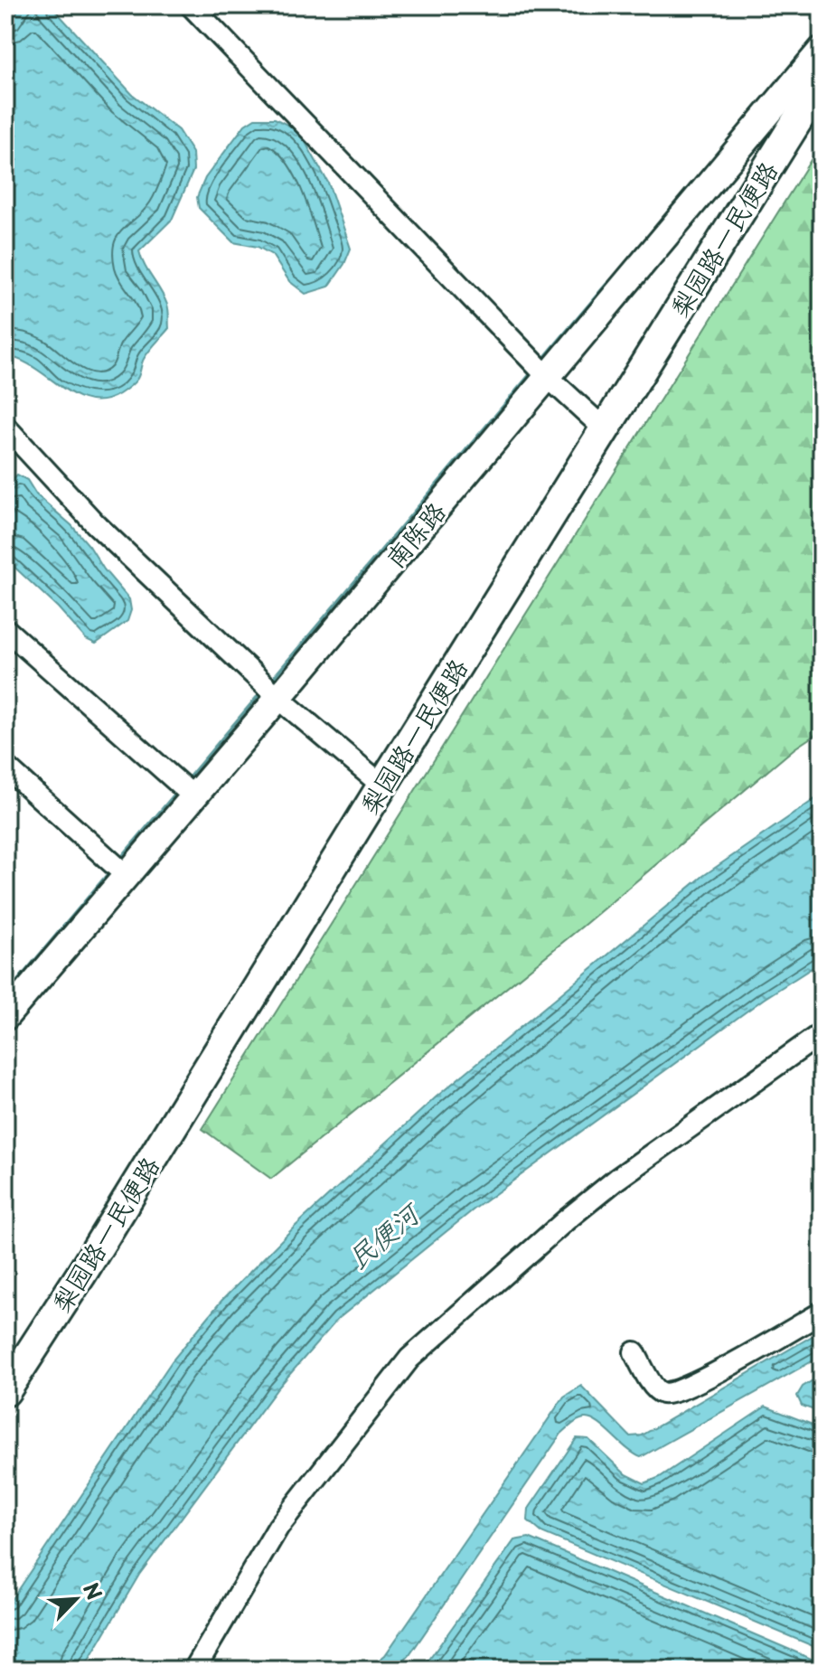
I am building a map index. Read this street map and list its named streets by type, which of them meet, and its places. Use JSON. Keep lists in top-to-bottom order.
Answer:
{
  "streets": {
    "main road": ["梨园路一民便路"],
    "street": ["南陈路"]
  },
  "water": ["民便河"],
  "north": "top right"
}
